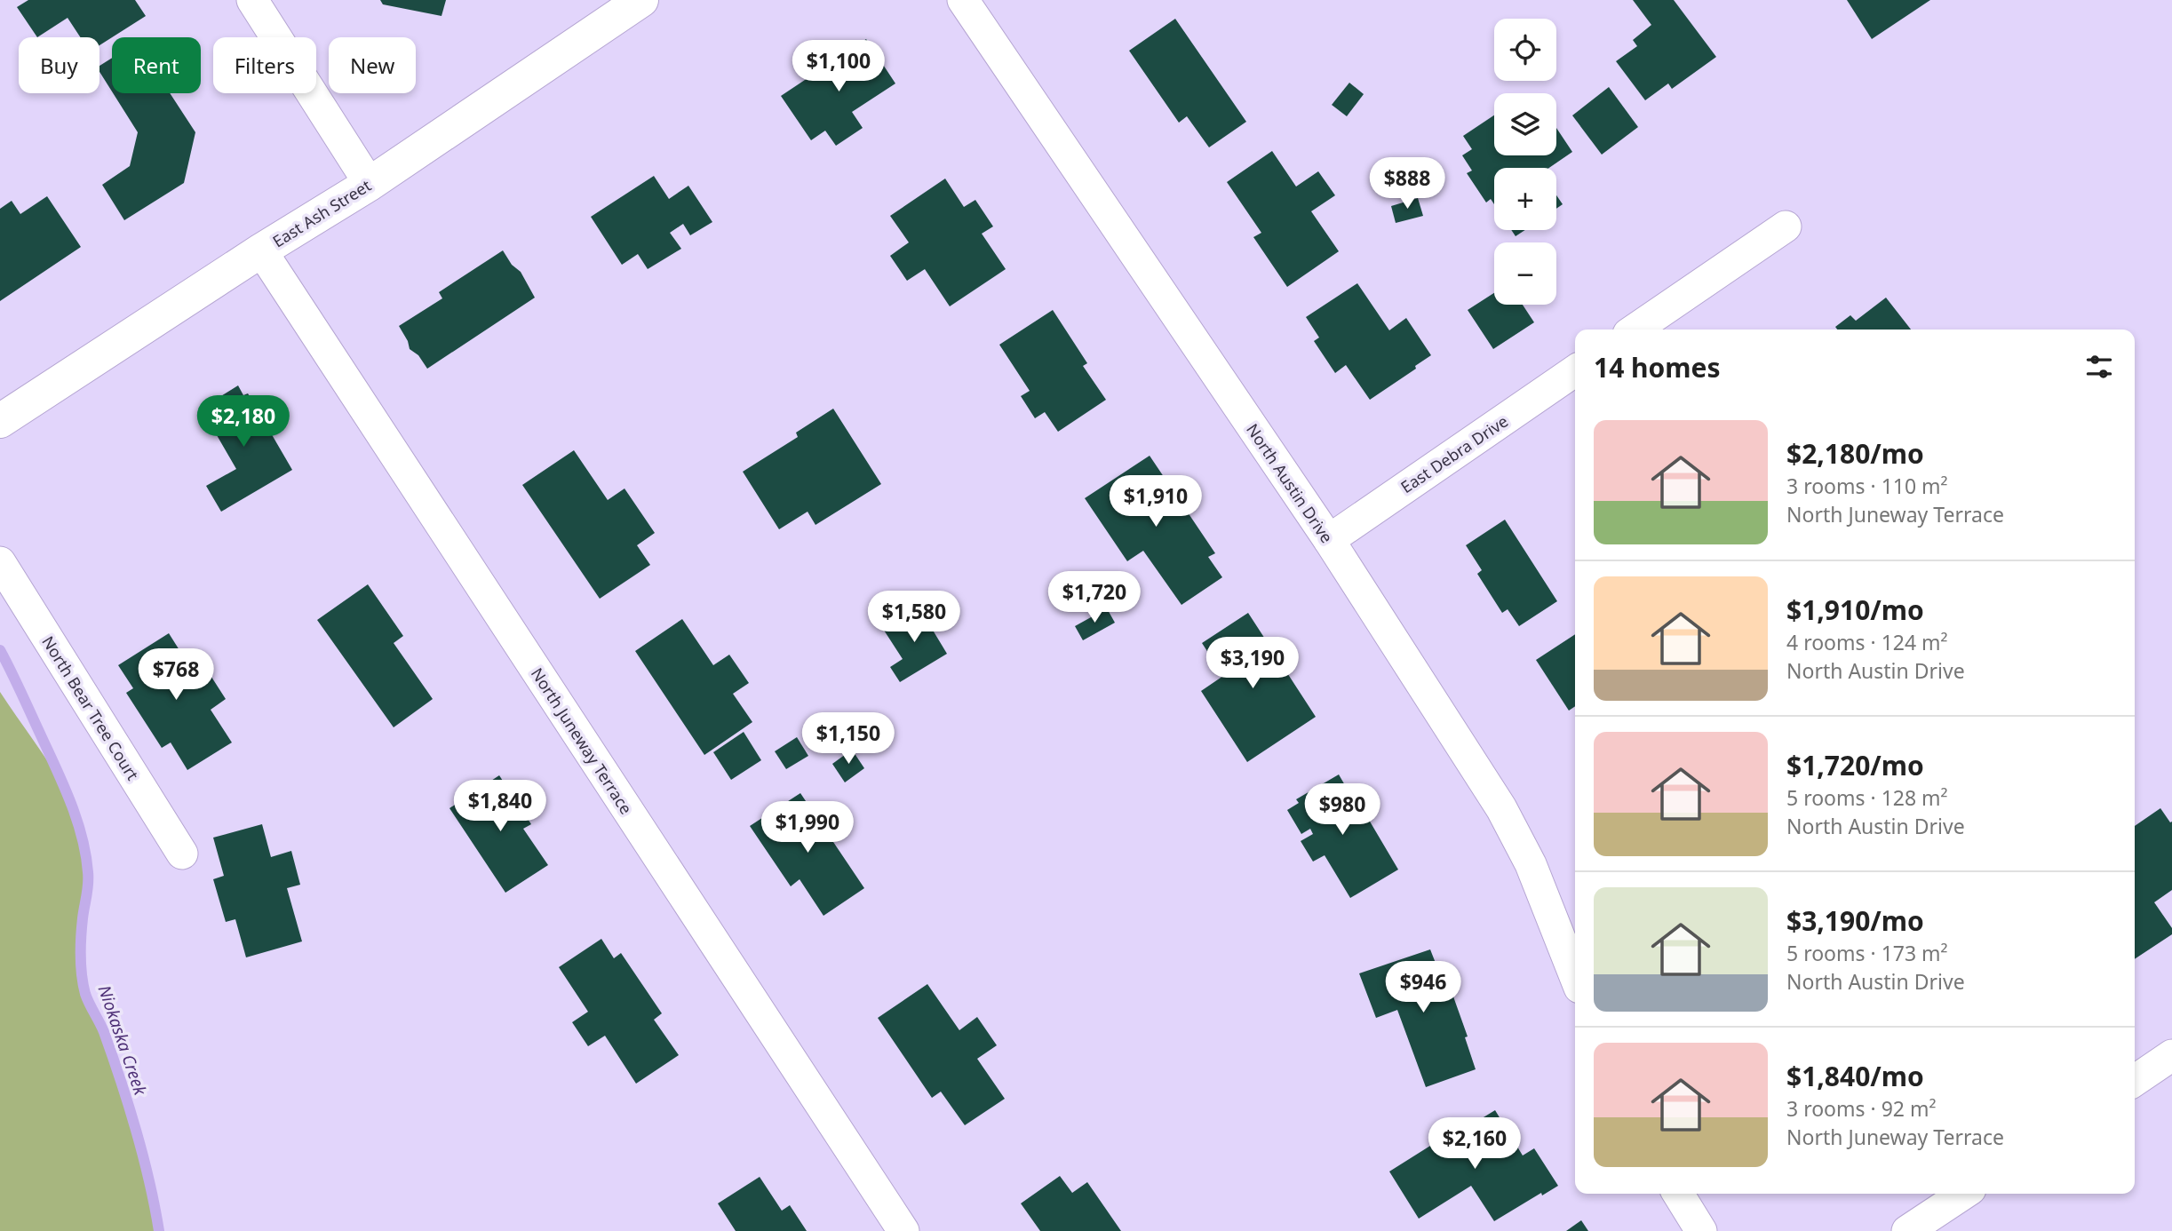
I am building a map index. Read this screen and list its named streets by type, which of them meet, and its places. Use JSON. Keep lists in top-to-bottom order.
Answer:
{
  "streets": {
    "street": [
      "East Ash Street",
      "East Debra Drive",
      "North Austin Drive",
      "North Bear Tree Court",
      "North Juneway Terrace"
    ]
  },
  "crossings": [
    ["East Ash Street", "North Juneway Terrace"],
    ["East Debra Drive", "North Austin Drive"]
  ],
  "water": ["Niokaska Creek"],
  "page": {
    "map_buttons": ["+", "−"],
    "chip": [
      "Buy",
      "Rent",
      "Filters",
      "New"
    ],
    "price": [
      "$1,100",
      "$888",
      "$2,180",
      "$1,910",
      "$1,720",
      "$1,580",
      "$3,190",
      "$768",
      "$1,150",
      "$1,840",
      "$980",
      "$1,990",
      "$946",
      "$2,160"
    ],
    "heading": "14 homes",
    "list": [
      {
        "name": "$2,180/mo",
        "note": "3 rooms · 110 m² · North Juneway Terrace"
      },
      {
        "name": "$1,910/mo",
        "note": "4 rooms · 124 m² · North Austin Drive"
      },
      {
        "name": "$1,720/mo",
        "note": "5 rooms · 128 m² · North Austin Drive"
      },
      {
        "name": "$3,190/mo",
        "note": "5 rooms · 173 m² · North Austin Drive"
      },
      {
        "name": "$1,840/mo",
        "note": "3 rooms · 92 m² · North Juneway Terrace"
      }
    ]
  }
}
